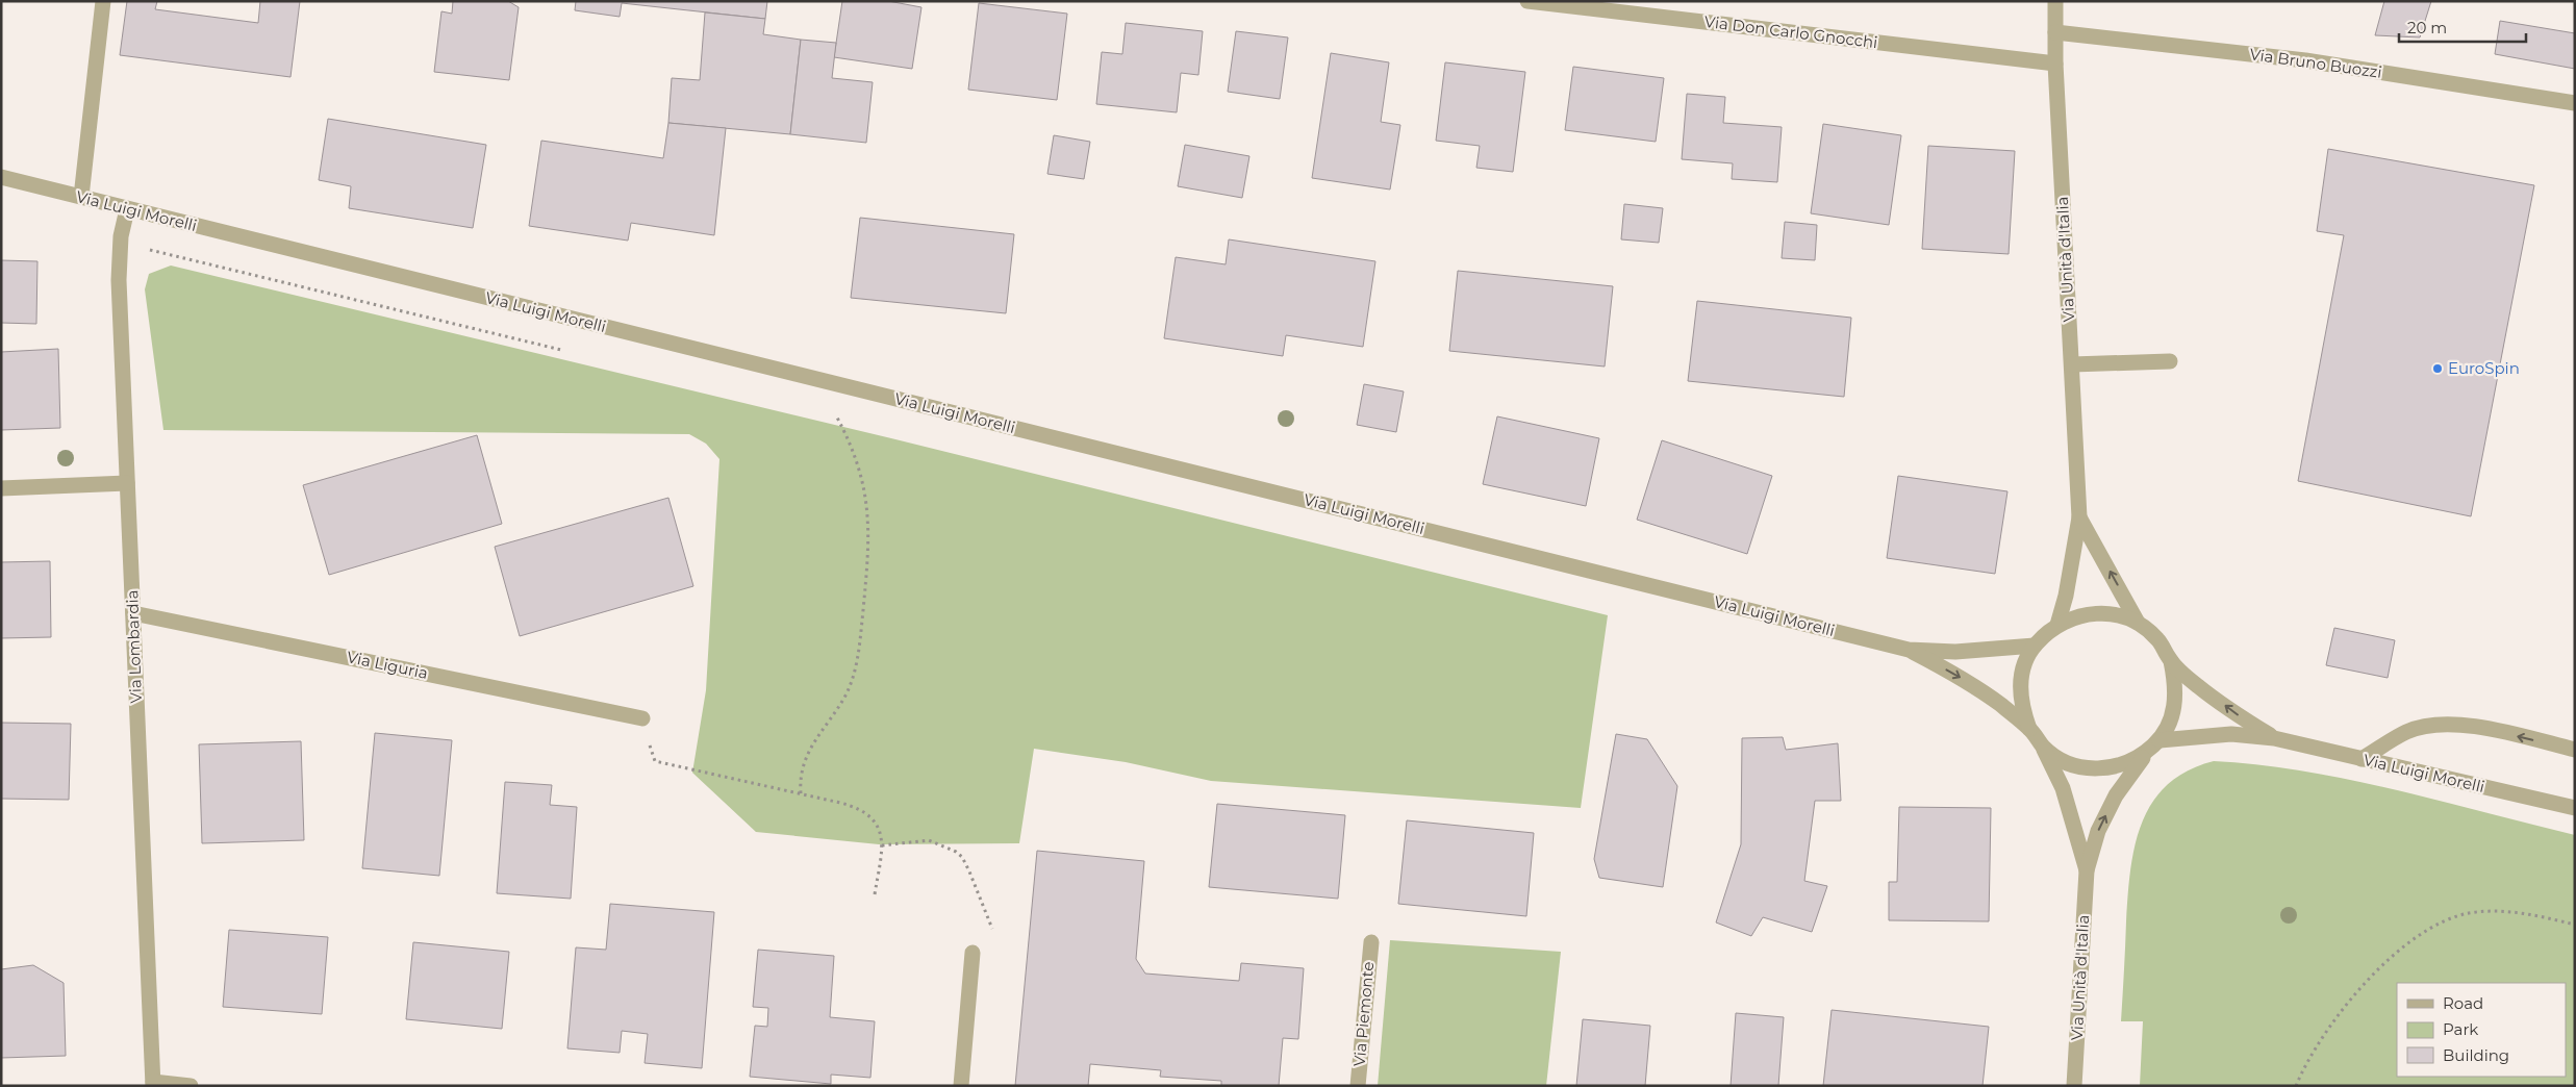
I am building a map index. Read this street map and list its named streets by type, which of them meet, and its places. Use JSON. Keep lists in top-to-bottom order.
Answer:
{
  "streets": {
    "street": [
      "Via Don Carlo Gnocchi",
      "Via Bruno Buozzi",
      "Via Luigi Morelli",
      "Via Unità d'Italia",
      "Via Lombardia",
      "Via Liguria",
      "Via Piemonte"
    ]
  },
  "crossings": [
    ["Via Don Carlo Gnocchi", "Via Unità d'Italia"],
    ["Via Bruno Buozzi", "Via Unità d'Italia"],
    ["Via Luigi Morelli", "Via Unità d'Italia"],
    ["Via Luigi Morelli", "Via Lombardia"],
    ["Via Lombardia", "Via Liguria"]
  ],
  "places": ["EuroSpin"],
  "legend": ["Road", "Park", "Building"],
  "scale_bar": "20 m"
}
